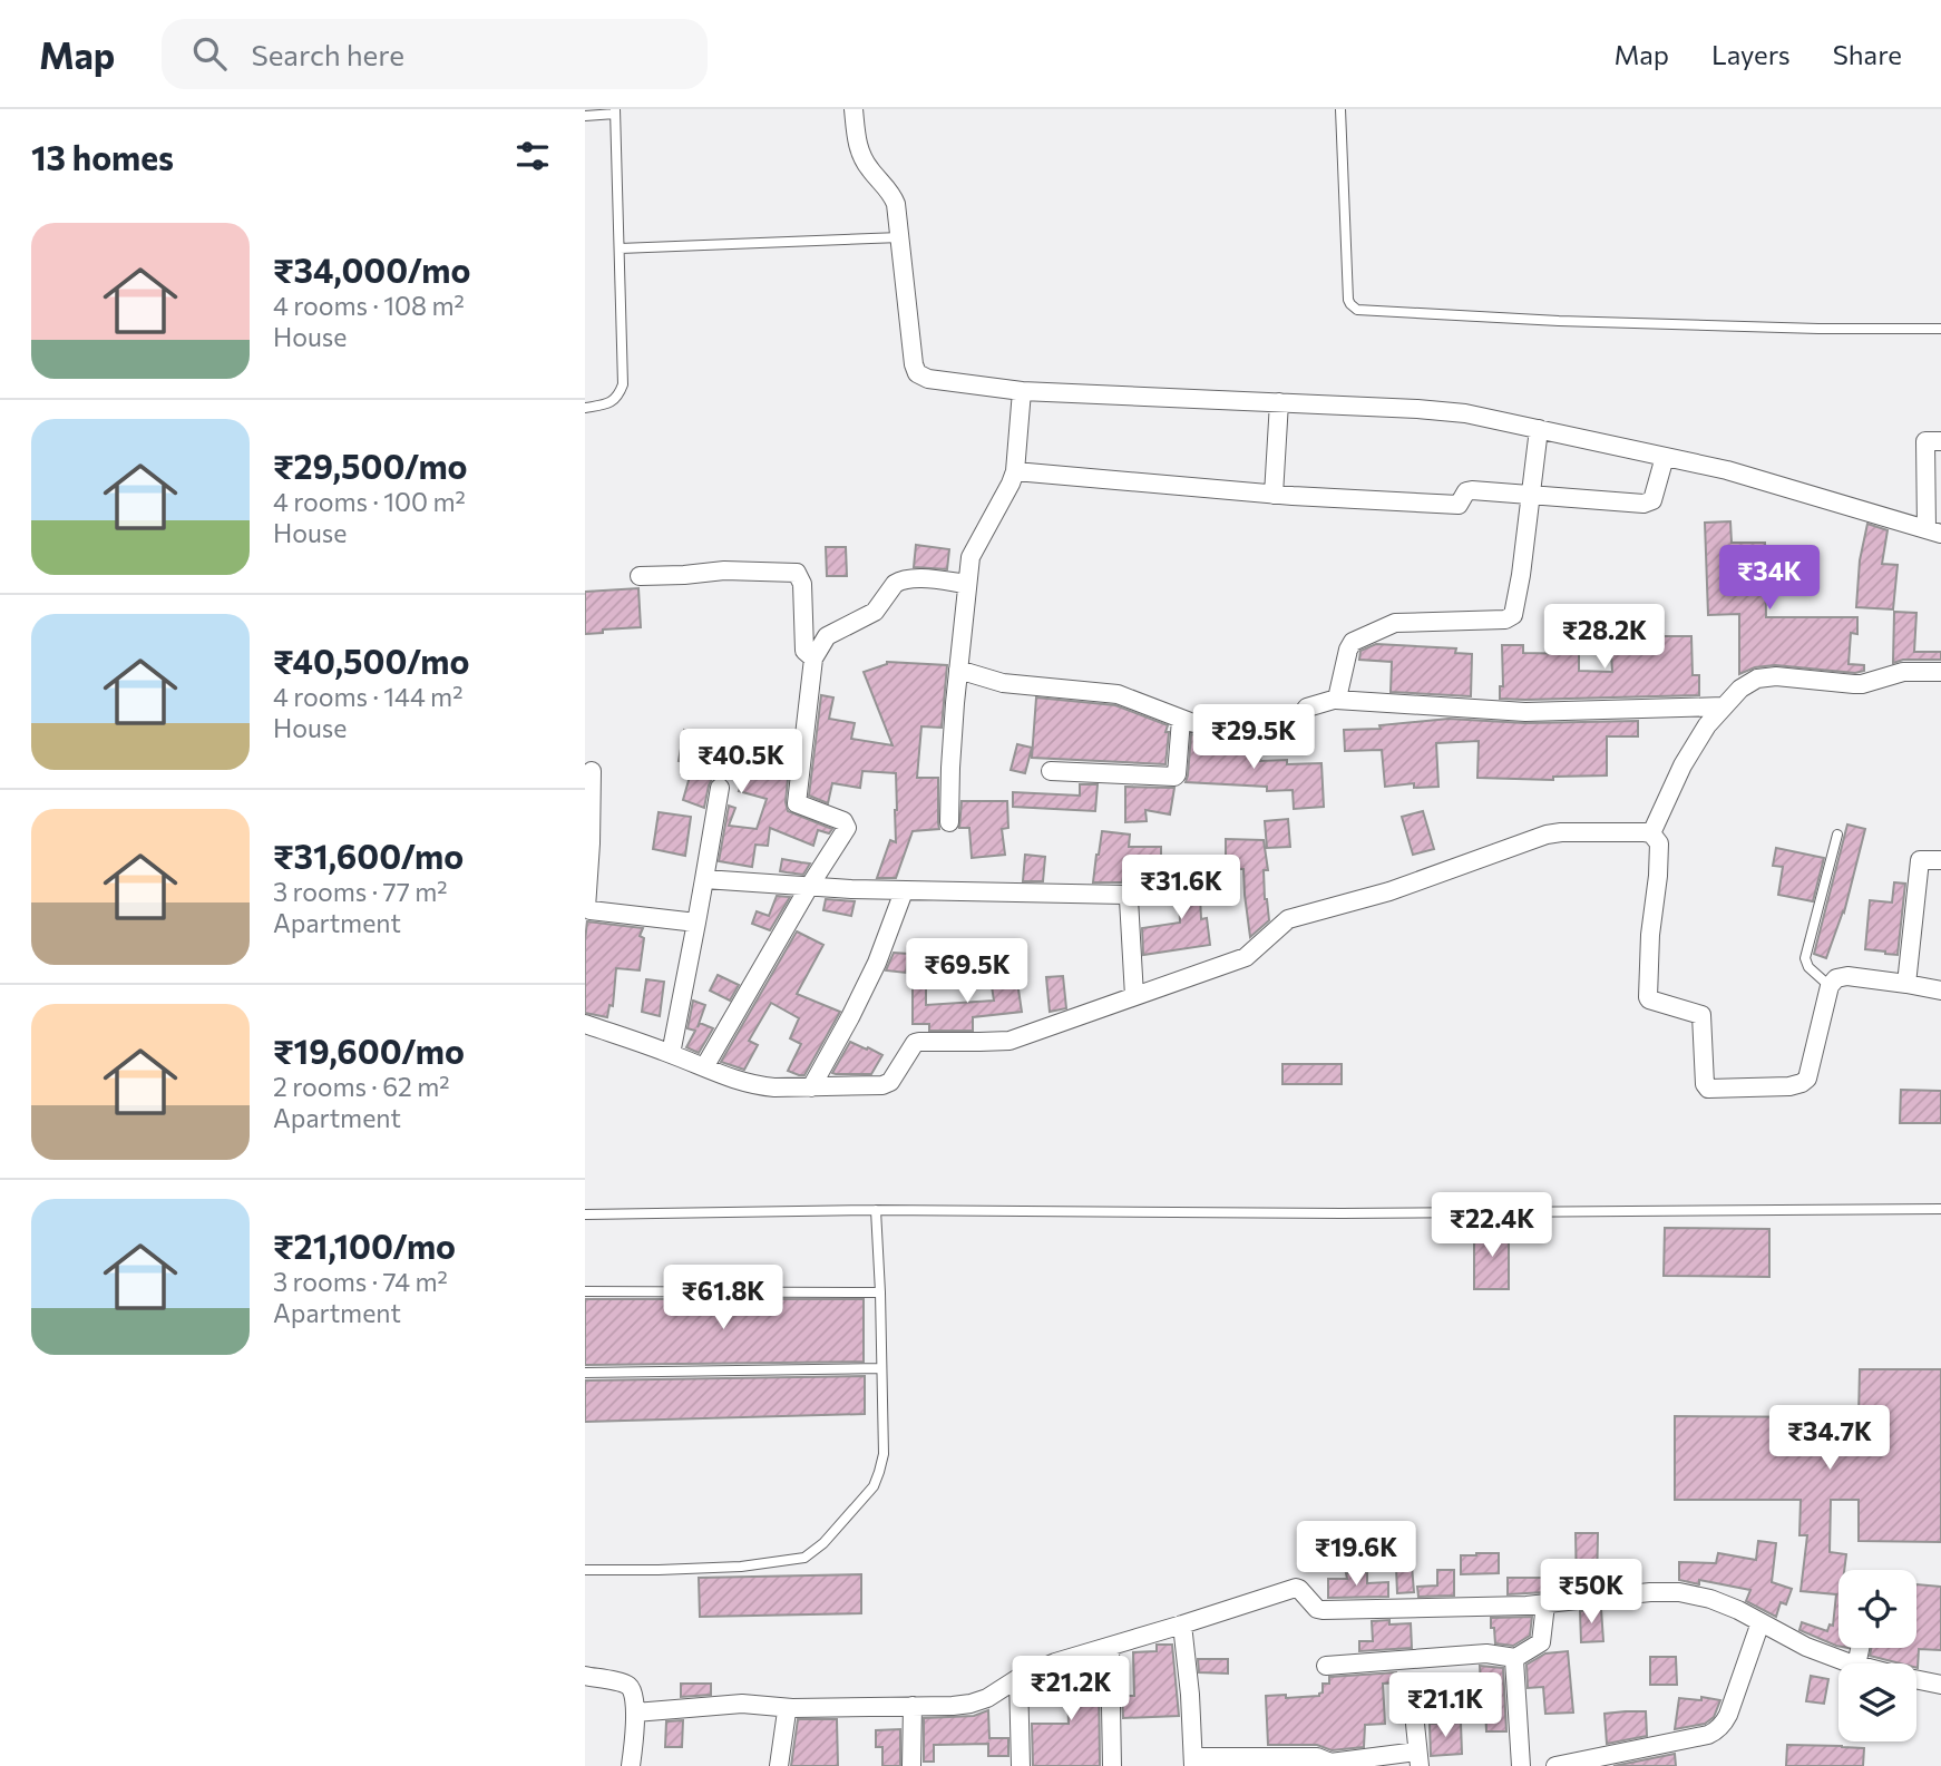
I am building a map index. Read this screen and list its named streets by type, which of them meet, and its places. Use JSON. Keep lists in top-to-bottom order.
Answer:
{
  "page": {
    "header": "Map",
    "search": "Search here",
    "nav": ["Map", "Layers", "Share"],
    "heading": "13 homes",
    "list": [
      {
        "name": "₹34,000/mo",
        "note": "4 rooms · 108 m² · House"
      },
      {
        "name": "₹29,500/mo",
        "note": "4 rooms · 100 m² · House"
      },
      {
        "name": "₹40,500/mo",
        "note": "4 rooms · 144 m² · House"
      },
      {
        "name": "₹31,600/mo",
        "note": "3 rooms · 77 m² · Apartment"
      },
      {
        "name": "₹19,600/mo",
        "note": "2 rooms · 62 m² · Apartment"
      },
      {
        "name": "₹21,100/mo",
        "note": "3 rooms · 74 m² · Apartment"
      }
    ],
    "price": [
      "₹34K",
      "₹28.2K",
      "₹29.5K",
      "₹40.5K",
      "₹31.6K",
      "₹69.5K",
      "₹22.4K",
      "₹61.8K",
      "₹34.7K",
      "₹19.6K",
      "₹50K",
      "₹21.2K",
      "₹21.1K"
    ]
  }
}
